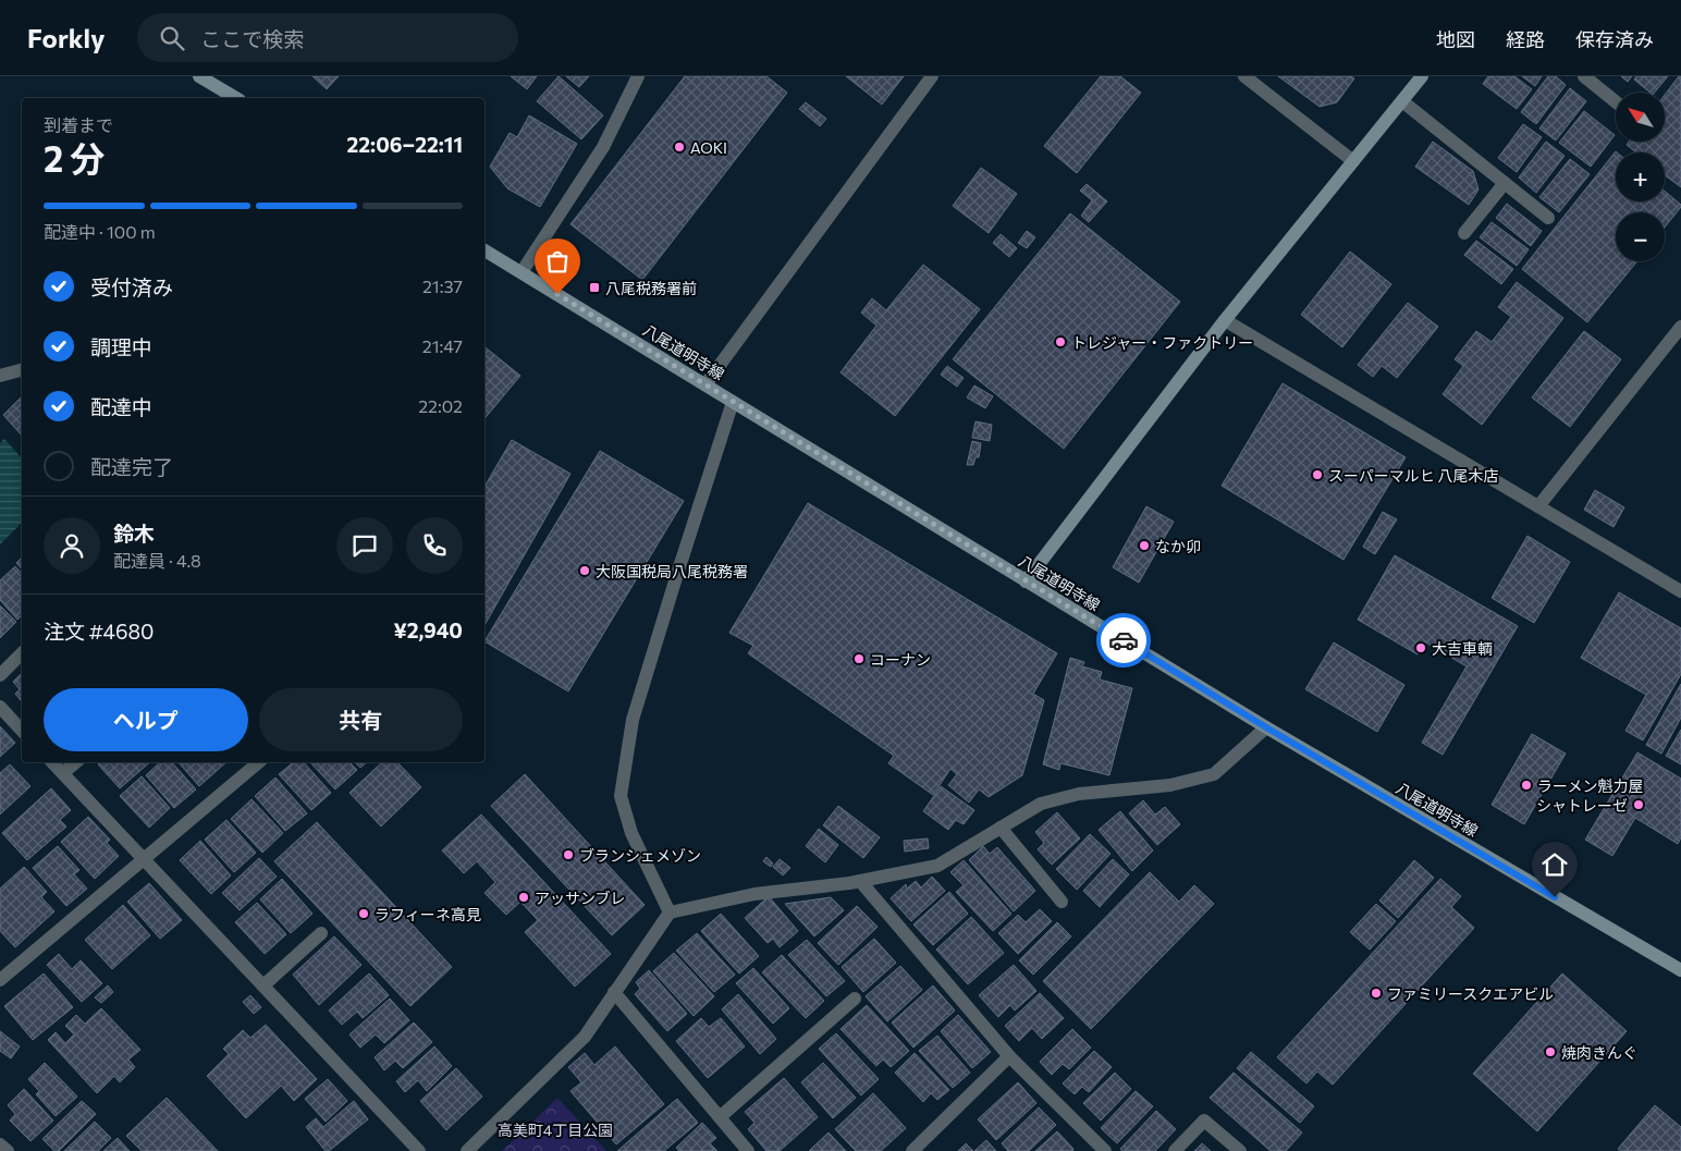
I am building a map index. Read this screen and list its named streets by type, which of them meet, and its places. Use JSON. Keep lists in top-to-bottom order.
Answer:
{
  "streets": {
    "main road": ["八尾道明寺線"]
  },
  "parks": ["高美町4丁目公園"],
  "places": {
    "other": [
      "AOKI",
      "トレジャー・ファクトリー",
      "スーパーマルヒ 八尾木店",
      "なか卯",
      "大阪国税局八尾税務署",
      "大吉車輌",
      "コーナン",
      "ラーメン魁力屋",
      "シャトレーゼ",
      "ブランシェメゾン",
      "アッサンブレ",
      "ラフィーネ高見",
      "ファミリースクエアビル",
      "焼肉きんぐ"
    ],
    "transit": ["八尾税務署前"]
  },
  "north": "top left",
  "page": {
    "header": "Forkly",
    "search": "ここで検索",
    "nav": ["地図", "経路", "保存済み"],
    "map_buttons": ["+", "−"],
    "heading": ["2 分", "到着まで", "22:06–22:11"],
    "panel": [
      "鈴木",
      "配達員 · 4.8",
      "注文 #4680",
      "¥2,940"
    ],
    "bar": "配達中 · 100 m",
    "list": [
      ["受付済み", "21:37"],
      ["調理中", "21:47"],
      ["配達中", "22:02"],
      "配達完了"
    ],
    "buttons": ["ヘルプ", "共有"]
  }
}
